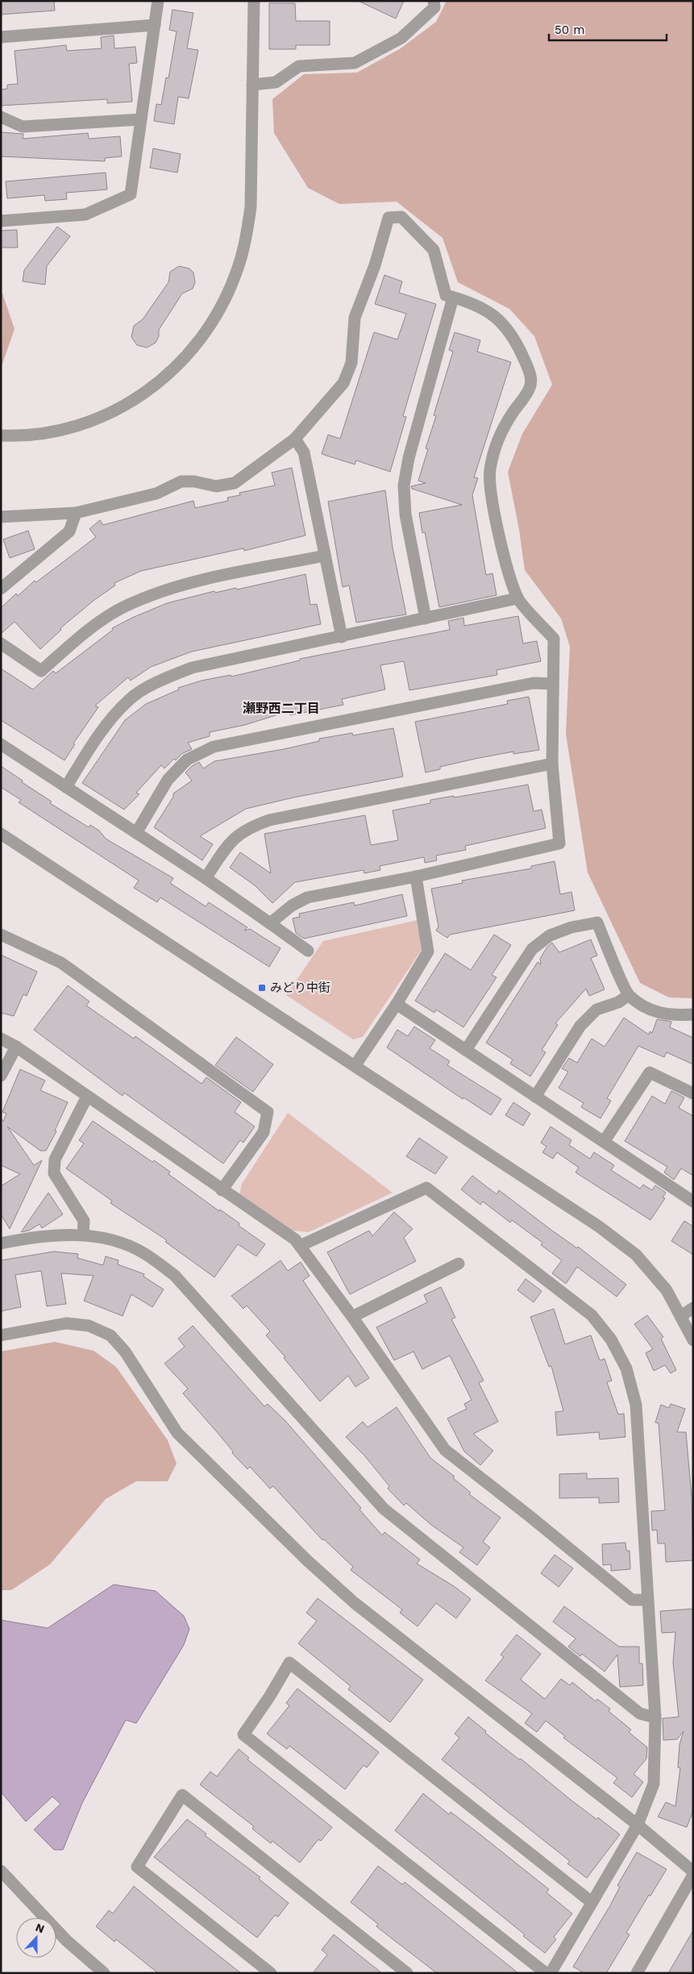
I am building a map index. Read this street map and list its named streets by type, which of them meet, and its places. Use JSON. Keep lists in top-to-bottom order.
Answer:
{
  "districts": ["瀬野西二丁目"],
  "places": {
    "transit": ["みどり中街"]
  },
  "scale_bar": "50 m",
  "north": "top"
}
